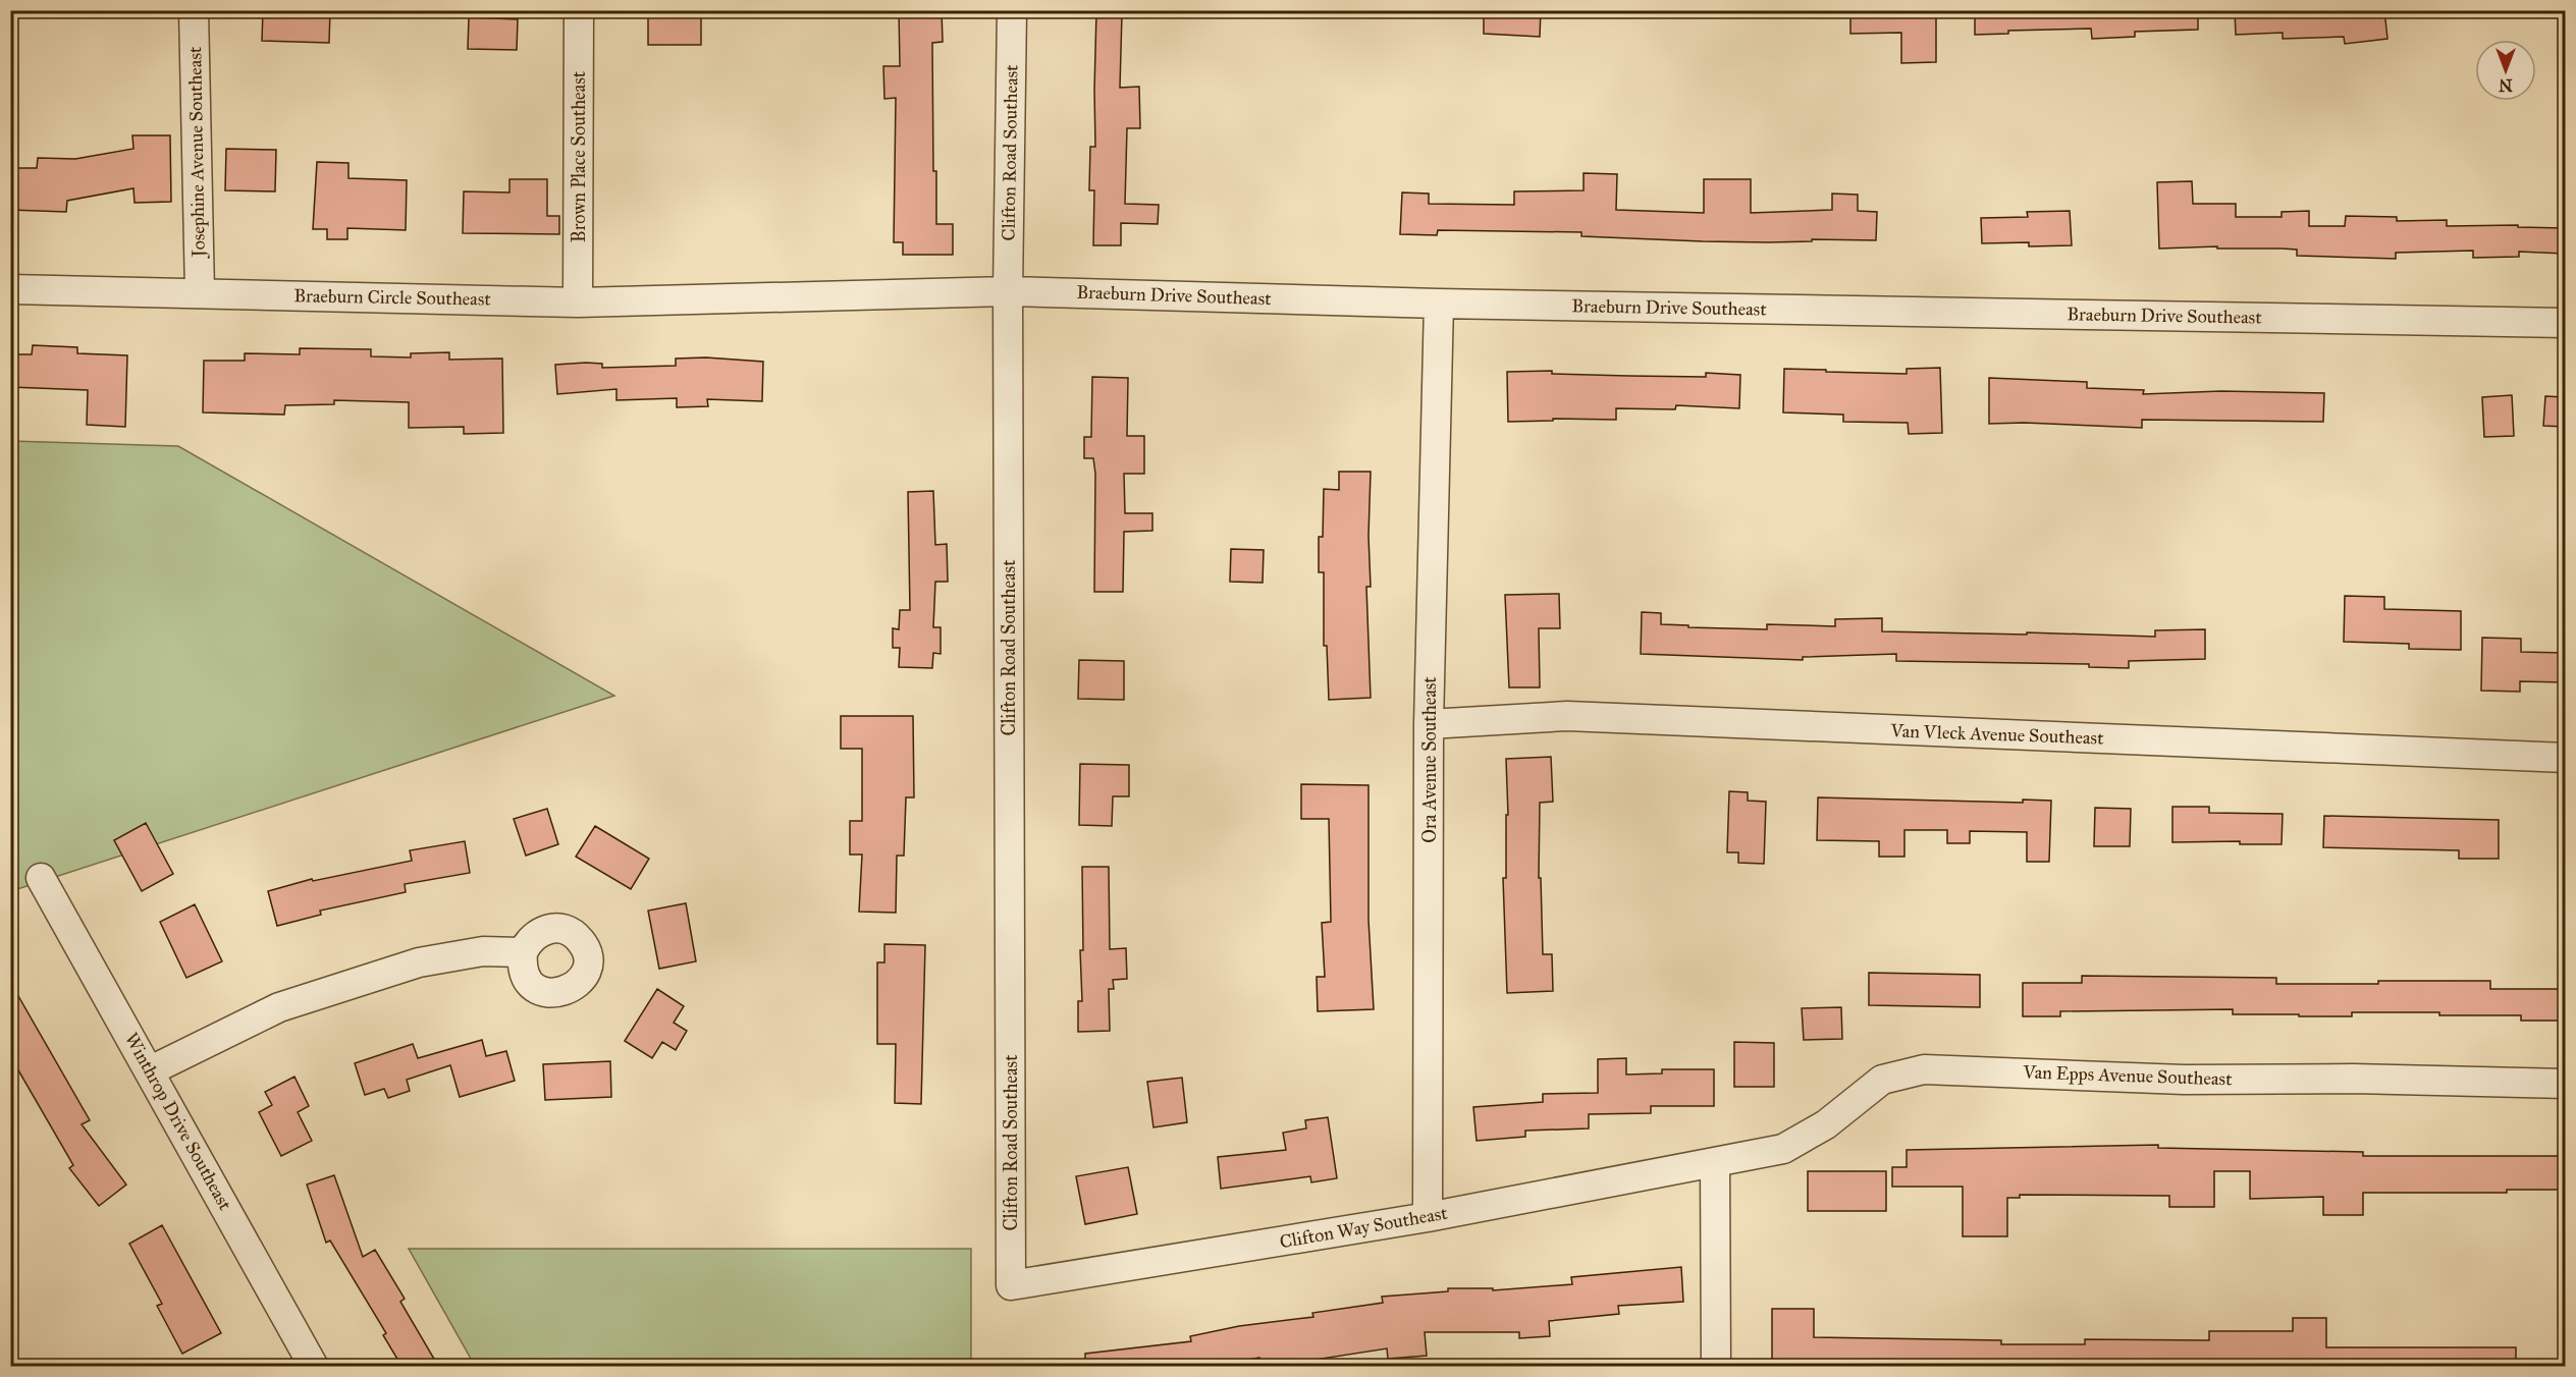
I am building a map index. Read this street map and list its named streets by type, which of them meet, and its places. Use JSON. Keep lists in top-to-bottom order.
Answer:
{
  "streets": {
    "street": [
      "Josephine Avenue Southeast",
      "Clifton Road Southeast",
      "Brown Place Southeast",
      "Braeburn Drive Southeast",
      "Braeburn Circle Southeast",
      "Van Vleck Avenue Southeast",
      "Ora Avenue Southeast",
      "Van Epps Avenue Southeast",
      "Winthrop Drive Southeast",
      "Clifton Way Southeast"
    ]
  },
  "crossings": [
    ["Josephine Avenue Southeast", "Braeburn Circle Southeast"],
    ["Clifton Road Southeast", "Braeburn Drive Southeast"],
    ["Clifton Road Southeast", "Clifton Way Southeast"],
    ["Brown Place Southeast", "Braeburn Circle Southeast"],
    ["Braeburn Drive Southeast", "Braeburn Circle Southeast"],
    ["Braeburn Drive Southeast", "Ora Avenue Southeast"],
    ["Van Vleck Avenue Southeast", "Ora Avenue Southeast"],
    ["Ora Avenue Southeast", "Clifton Way Southeast"],
    ["Van Epps Avenue Southeast", "Clifton Way Southeast"]
  ],
  "north": "bottom"
}
